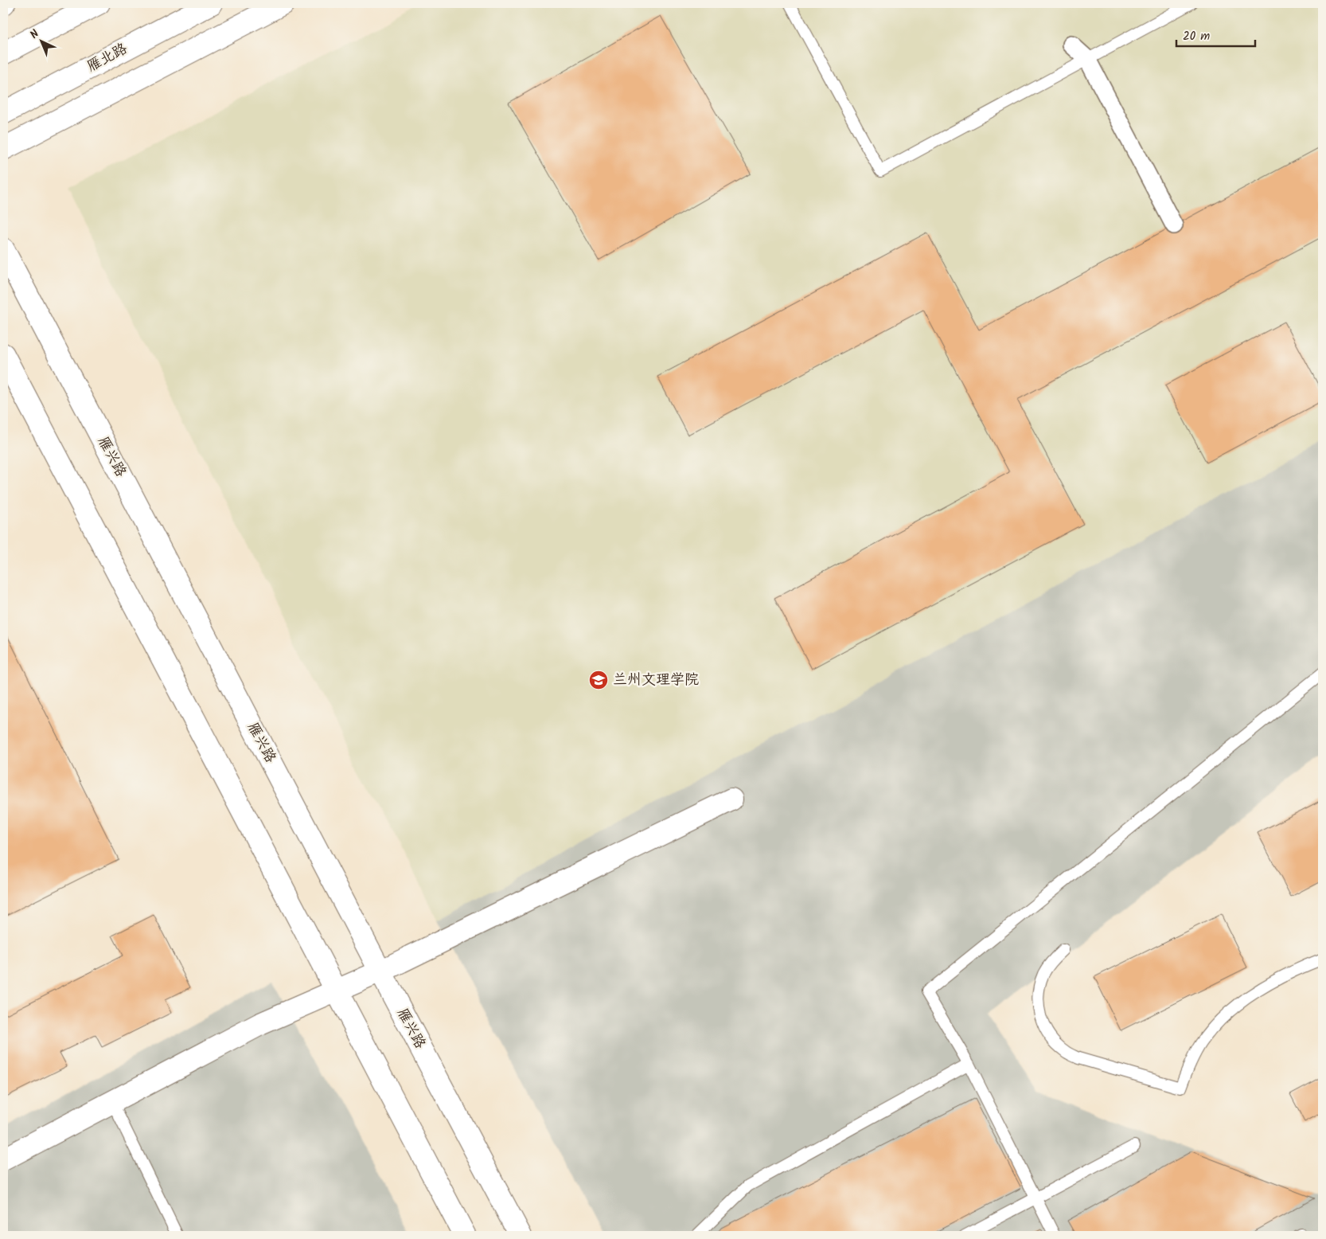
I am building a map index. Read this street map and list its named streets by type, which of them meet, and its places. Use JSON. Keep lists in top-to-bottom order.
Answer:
{
  "streets": {
    "main road": ["雁北路", "雁兴路"]
  },
  "places": {
    "school or university": ["兰州文理学院"]
  },
  "scale_bar": "20 m",
  "north": "top left"
}
